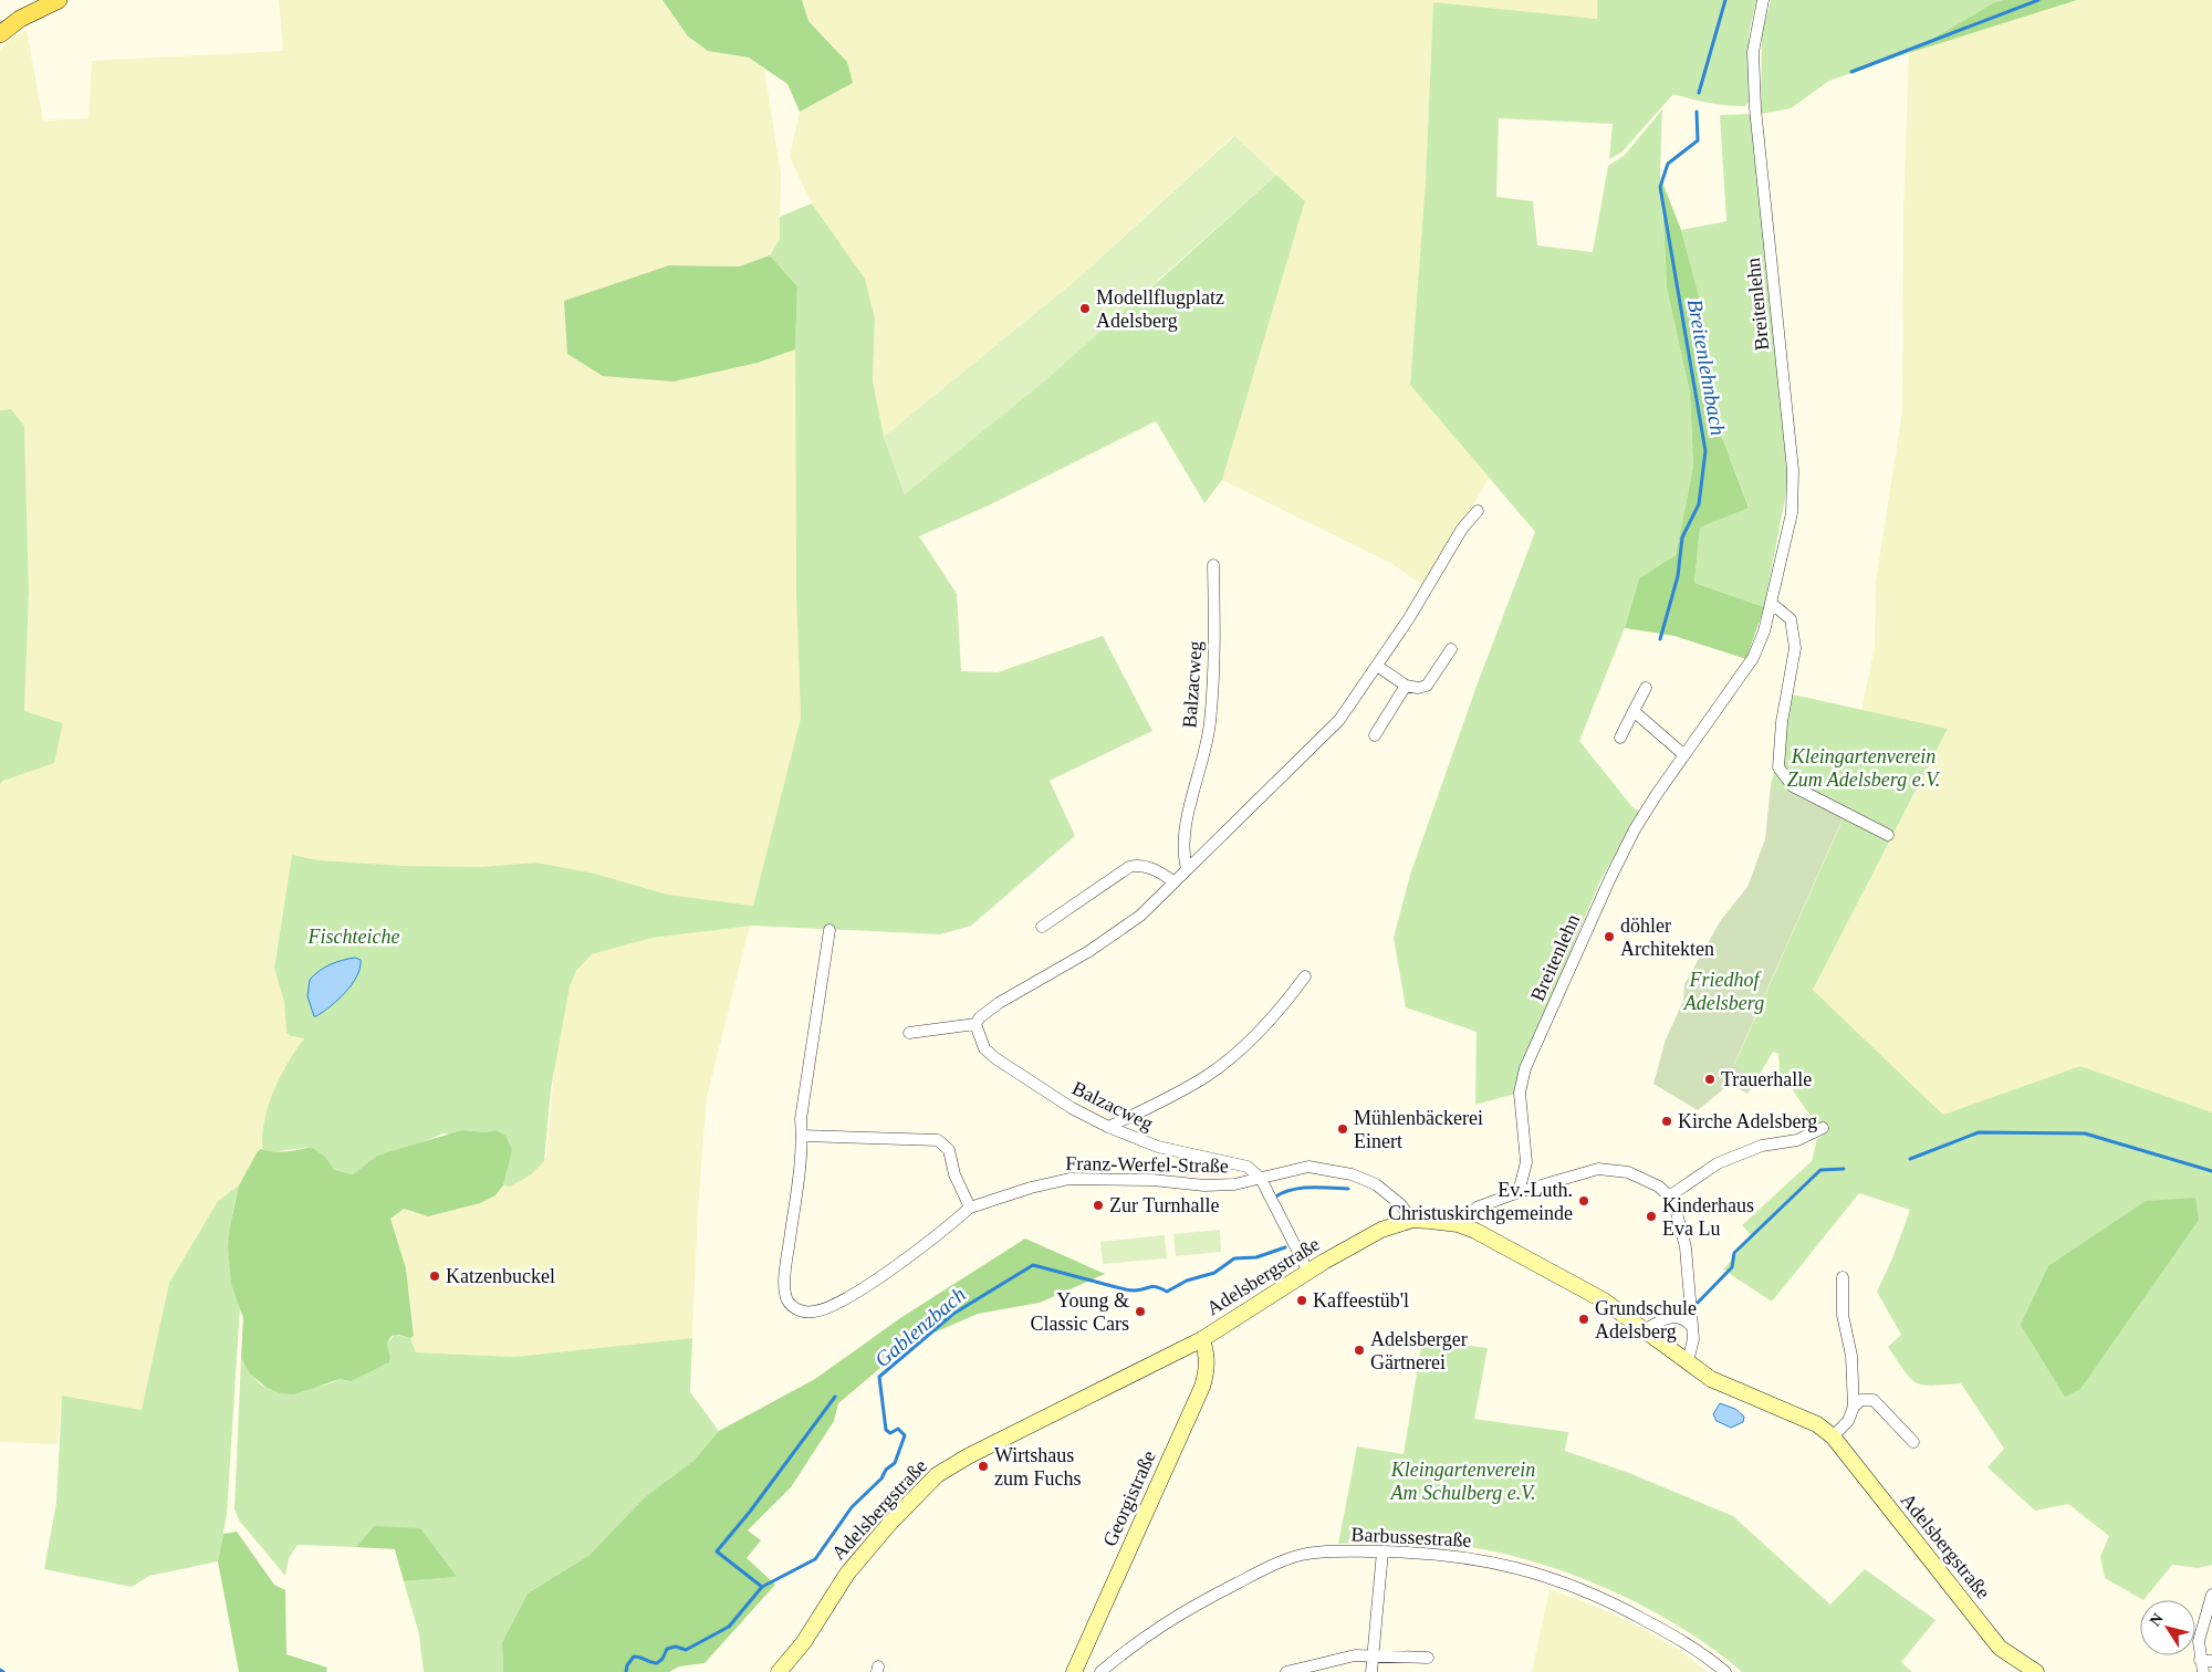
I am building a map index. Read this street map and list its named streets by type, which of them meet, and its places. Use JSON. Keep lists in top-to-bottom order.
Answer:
{
  "streets": {
    "street": [
      "Breitenlehn",
      "Balzacweg",
      "Franz-Werfel-Straße",
      "Adelsbergstraße",
      "Georgistraße",
      "Barbussestraße"
    ]
  },
  "crossings": [
    ["Balzacweg", "Franz-Werfel-Straße"],
    ["Balzacweg", "Adelsbergstraße"],
    ["Adelsbergstraße", "Georgistraße"]
  ],
  "water": ["Breitenlehnbach", "Gablenzbach"],
  "parks": [
    "Kleingartenverein Zum Adelsberg e.V.",
    "Fischteiche",
    "Friedhof Adelsberg",
    "Kleingartenverein Am Schulberg e.V."
  ],
  "places": [
    "Modellflugplatz Adelsberg",
    "döhler Architekten",
    "Trauerhalle",
    "Kirche Adelsberg",
    "Mühlenbäckerei Einert",
    "Ev.-Luth. Christuskirchgemeinde",
    "Zur Turnhalle",
    "Kinderhaus Eva Lu",
    "Katzenbuckel",
    "Kaffeestüb'l",
    "Young & Classic Cars",
    "Grundschule Adelsberg",
    "Adelsberger Gärtnerei",
    "Wirtshaus zum Fuchs"
  ],
  "north": "top left"
}
